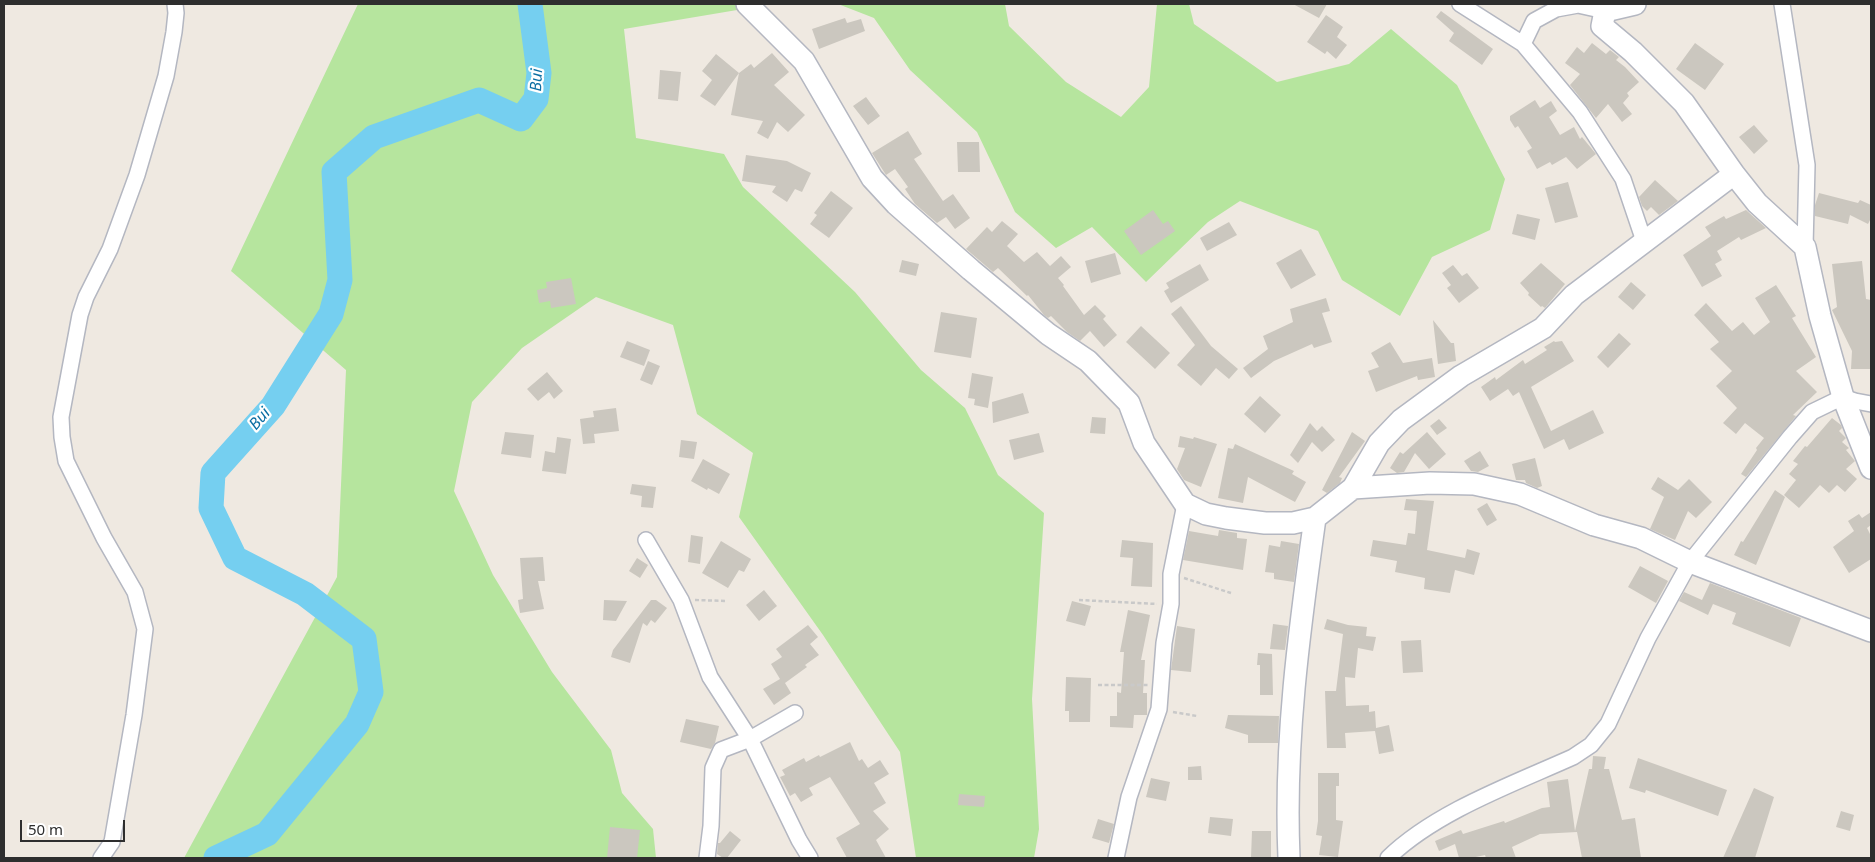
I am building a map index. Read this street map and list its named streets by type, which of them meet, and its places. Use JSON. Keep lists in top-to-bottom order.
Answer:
{
  "water": ["Bui"],
  "scale_bar": "50 m"
}
